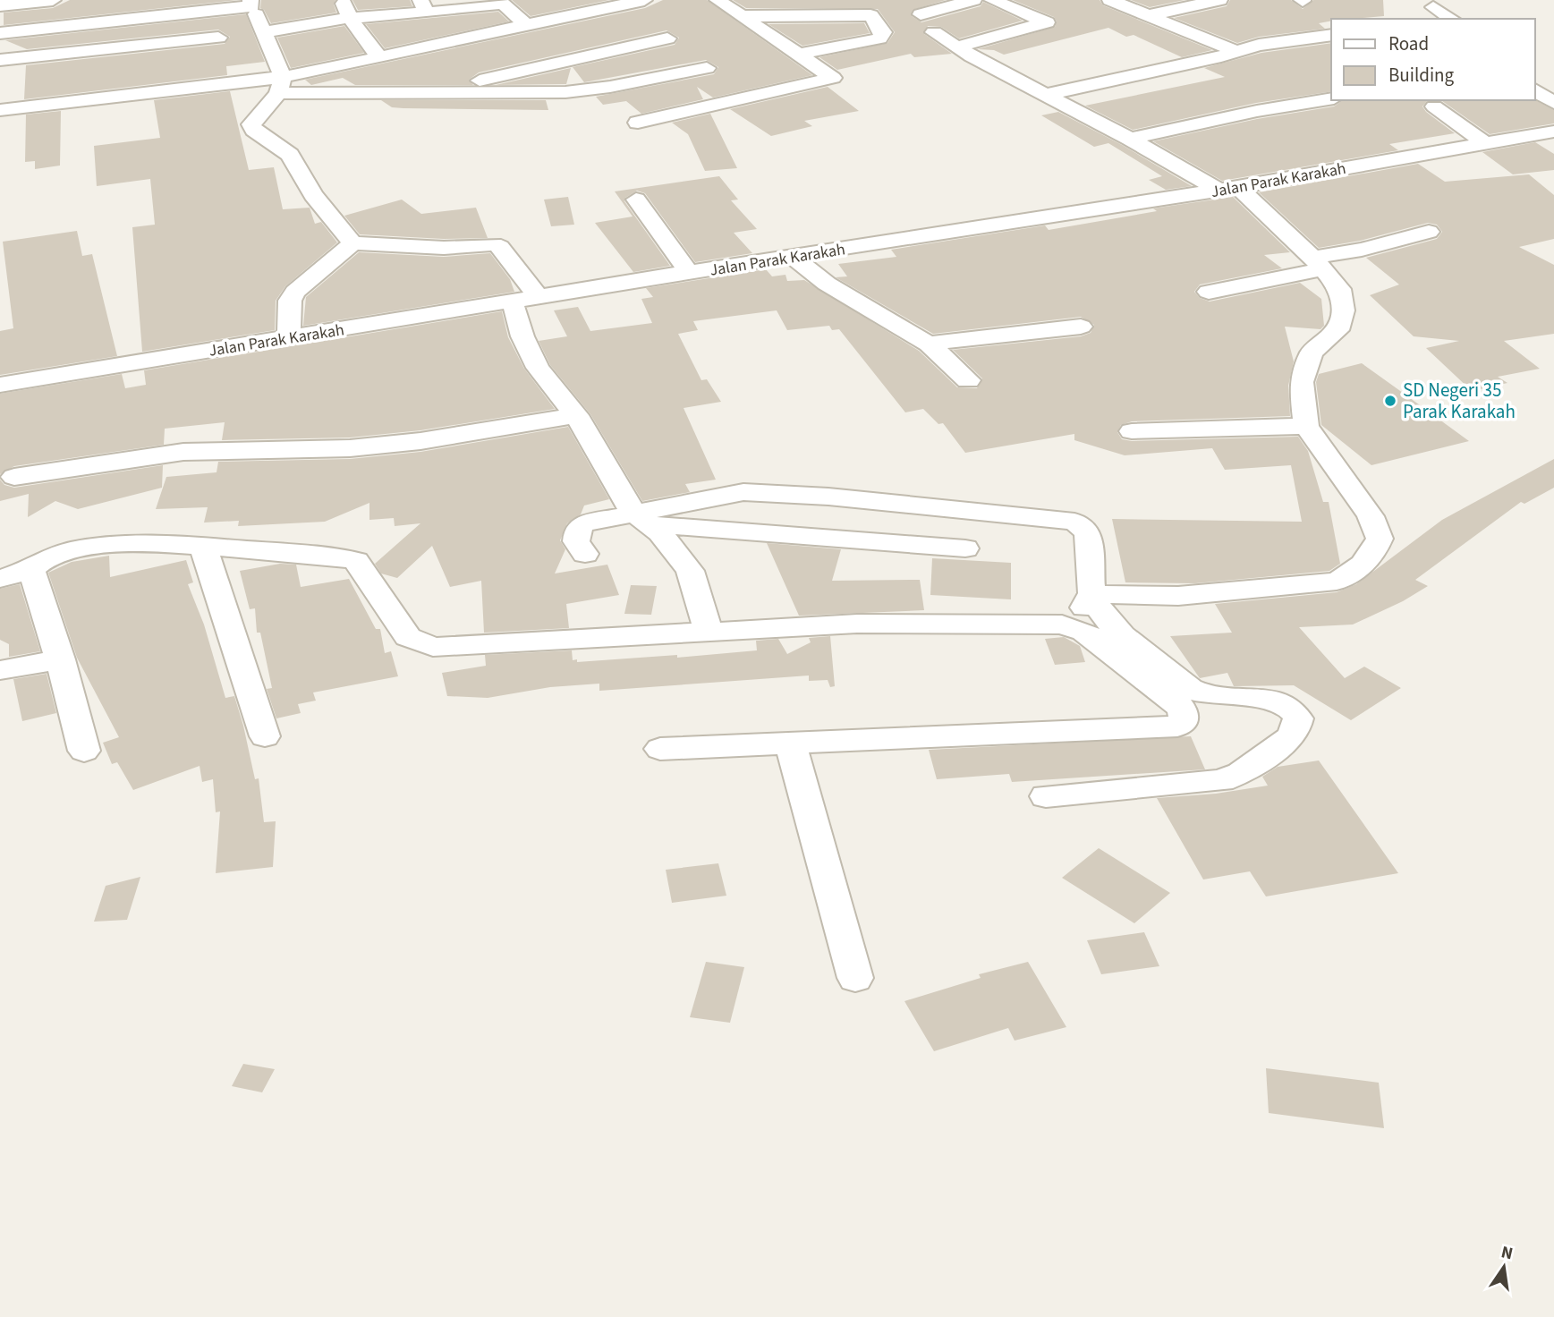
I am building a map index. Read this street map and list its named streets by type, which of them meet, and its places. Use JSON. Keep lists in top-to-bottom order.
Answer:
{
  "streets": {
    "street": ["Jalan Parak Karakah"]
  },
  "places": ["SD Negeri 35 Parak Karakah"],
  "legend": ["Road", "Building"],
  "north": "top"
}
